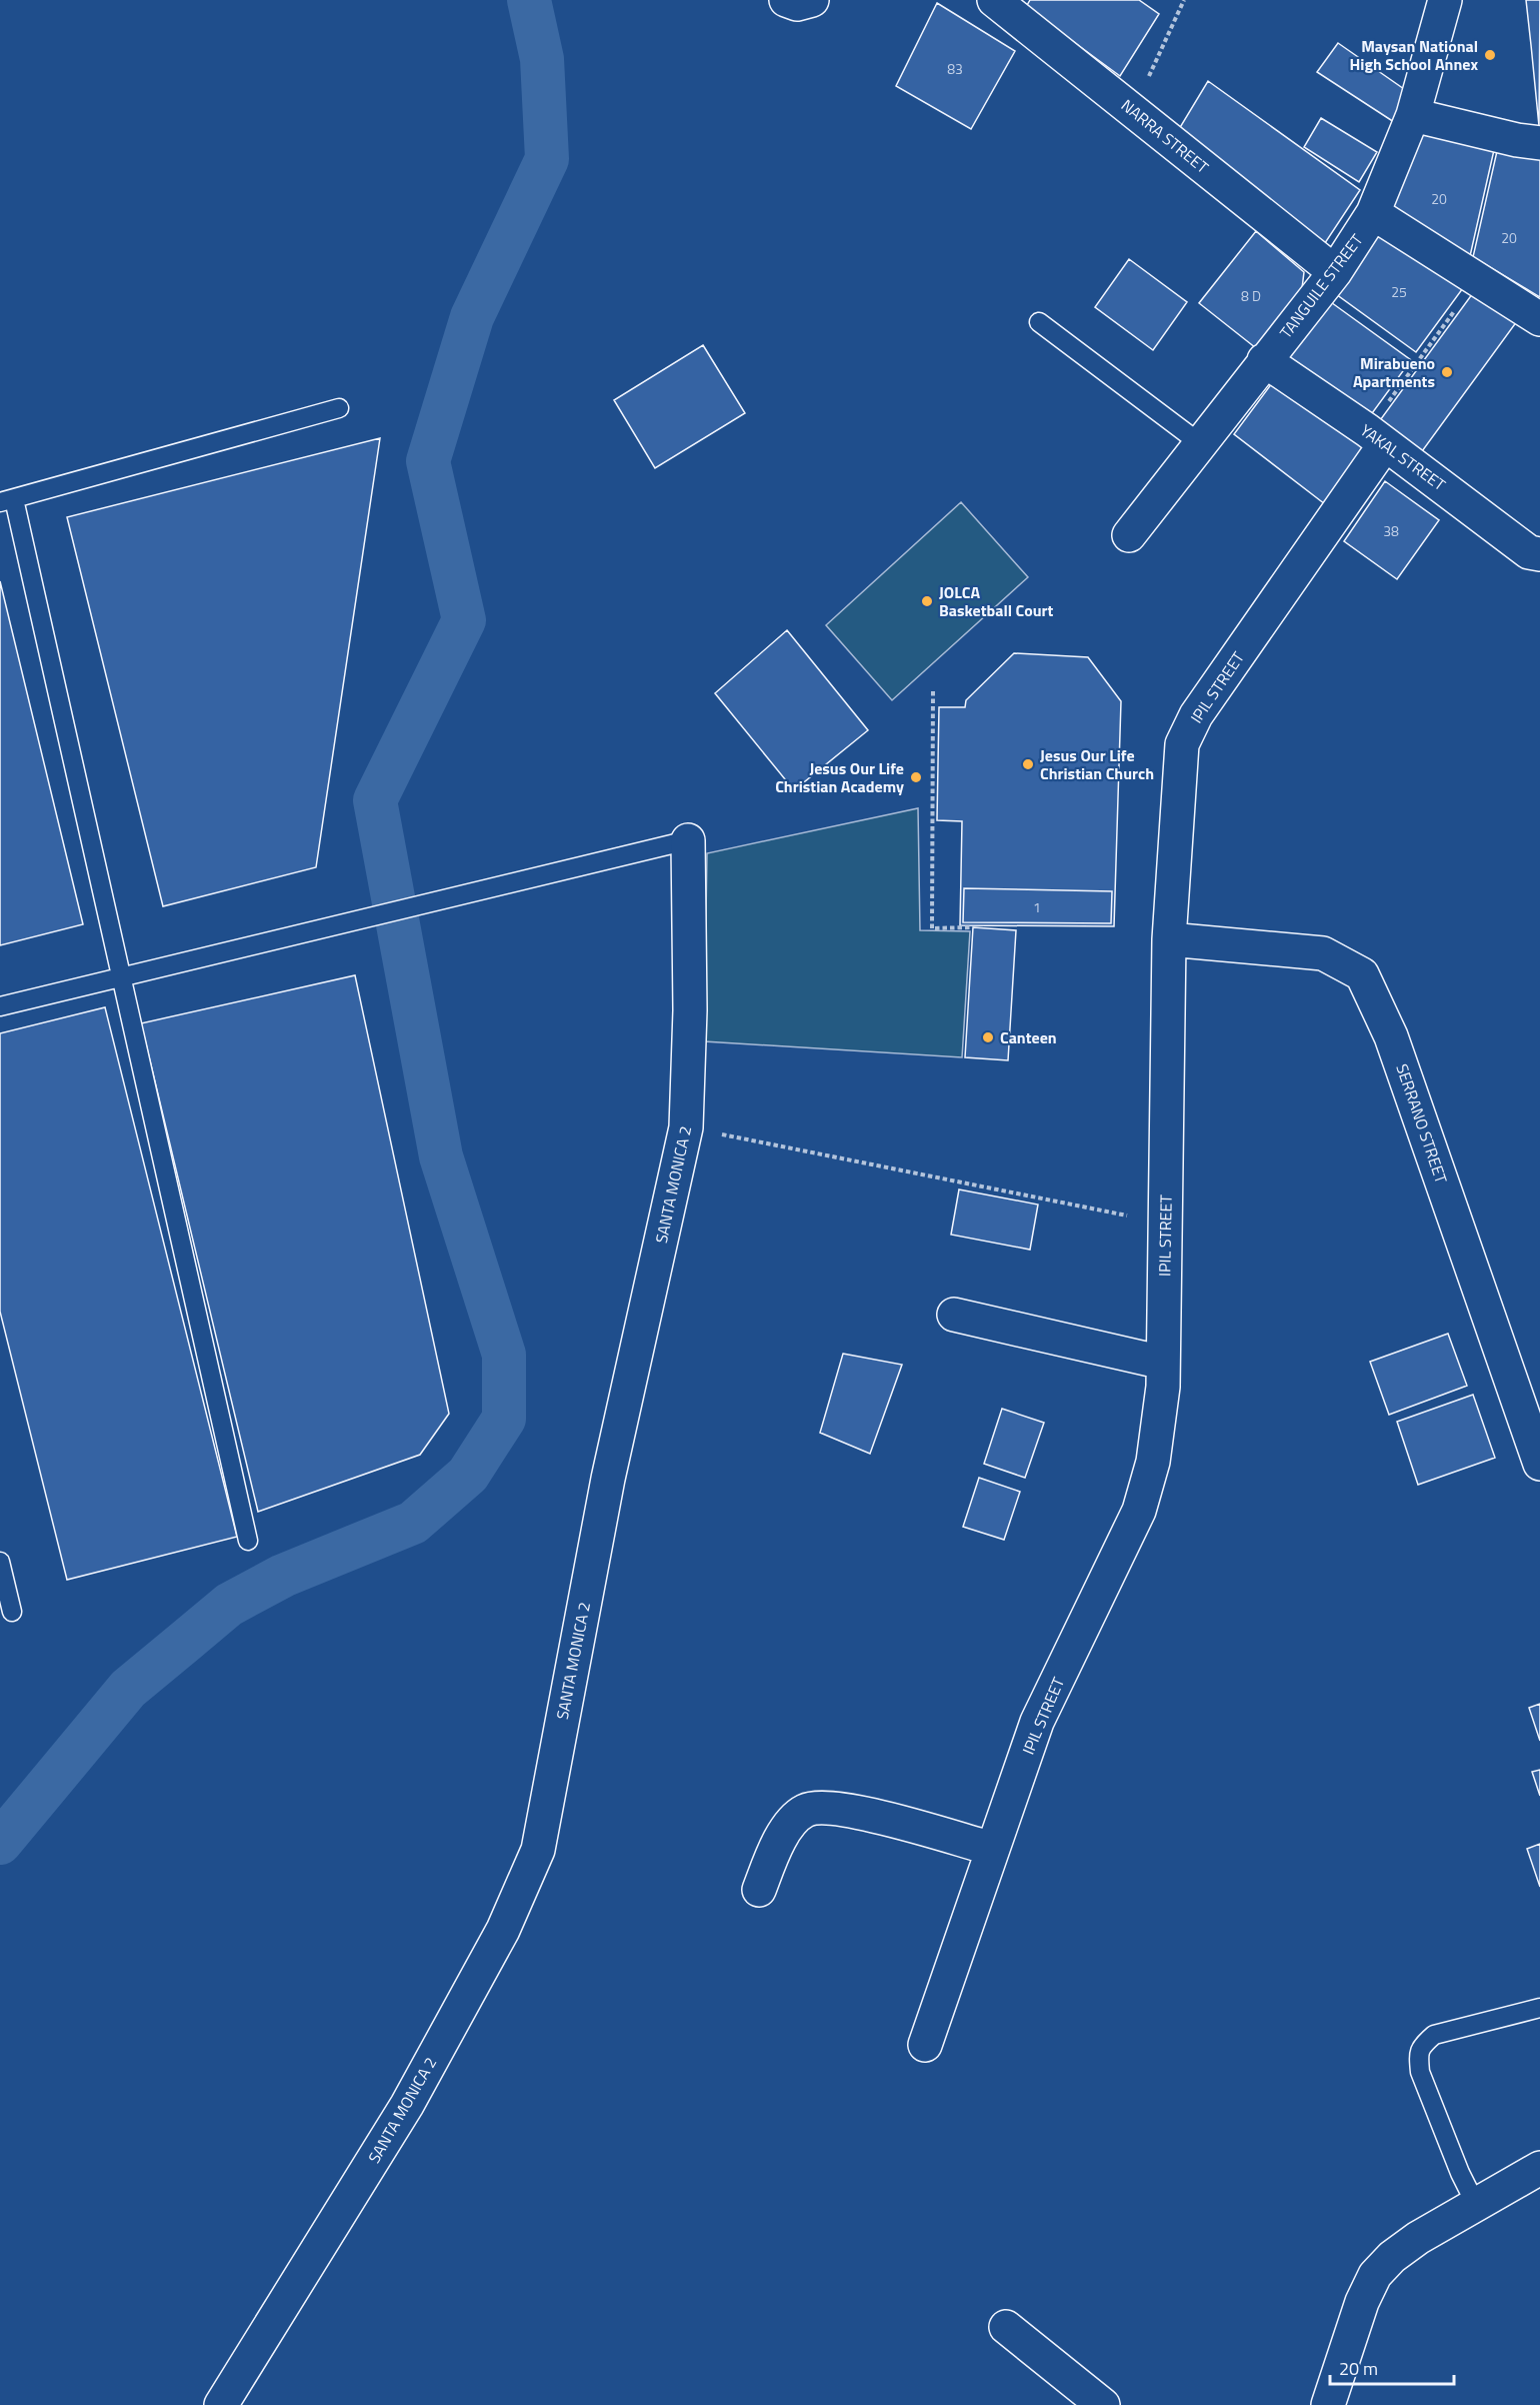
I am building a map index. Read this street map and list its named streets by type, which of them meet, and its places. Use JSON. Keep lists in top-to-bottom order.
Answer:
{
  "streets": {
    "street": [
      "NARRA STREET",
      "TANGUILE STREET",
      "YAKAL STREET",
      "IPIL STREET",
      "SERRANO STREET",
      "SANTA MONICA 2"
    ]
  },
  "crossings": [
    ["NARRA STREET", "TANGUILE STREET"],
    ["TANGUILE STREET", "YAKAL STREET"],
    ["YAKAL STREET", "IPIL STREET"],
    ["IPIL STREET", "SERRANO STREET"]
  ],
  "places": [
    "Maysan National High School Annex",
    "Mirabueno Apartments",
    "JOLCA Basketball Court",
    "Jesus Our Life Christian Church",
    "Jesus Our Life Christian Academy",
    "Canteen"
  ],
  "house_numbers": [
    "83",
    "20",
    "20",
    "25",
    "8 D",
    "38",
    "1"
  ],
  "scale_bar": "20 m"
}
